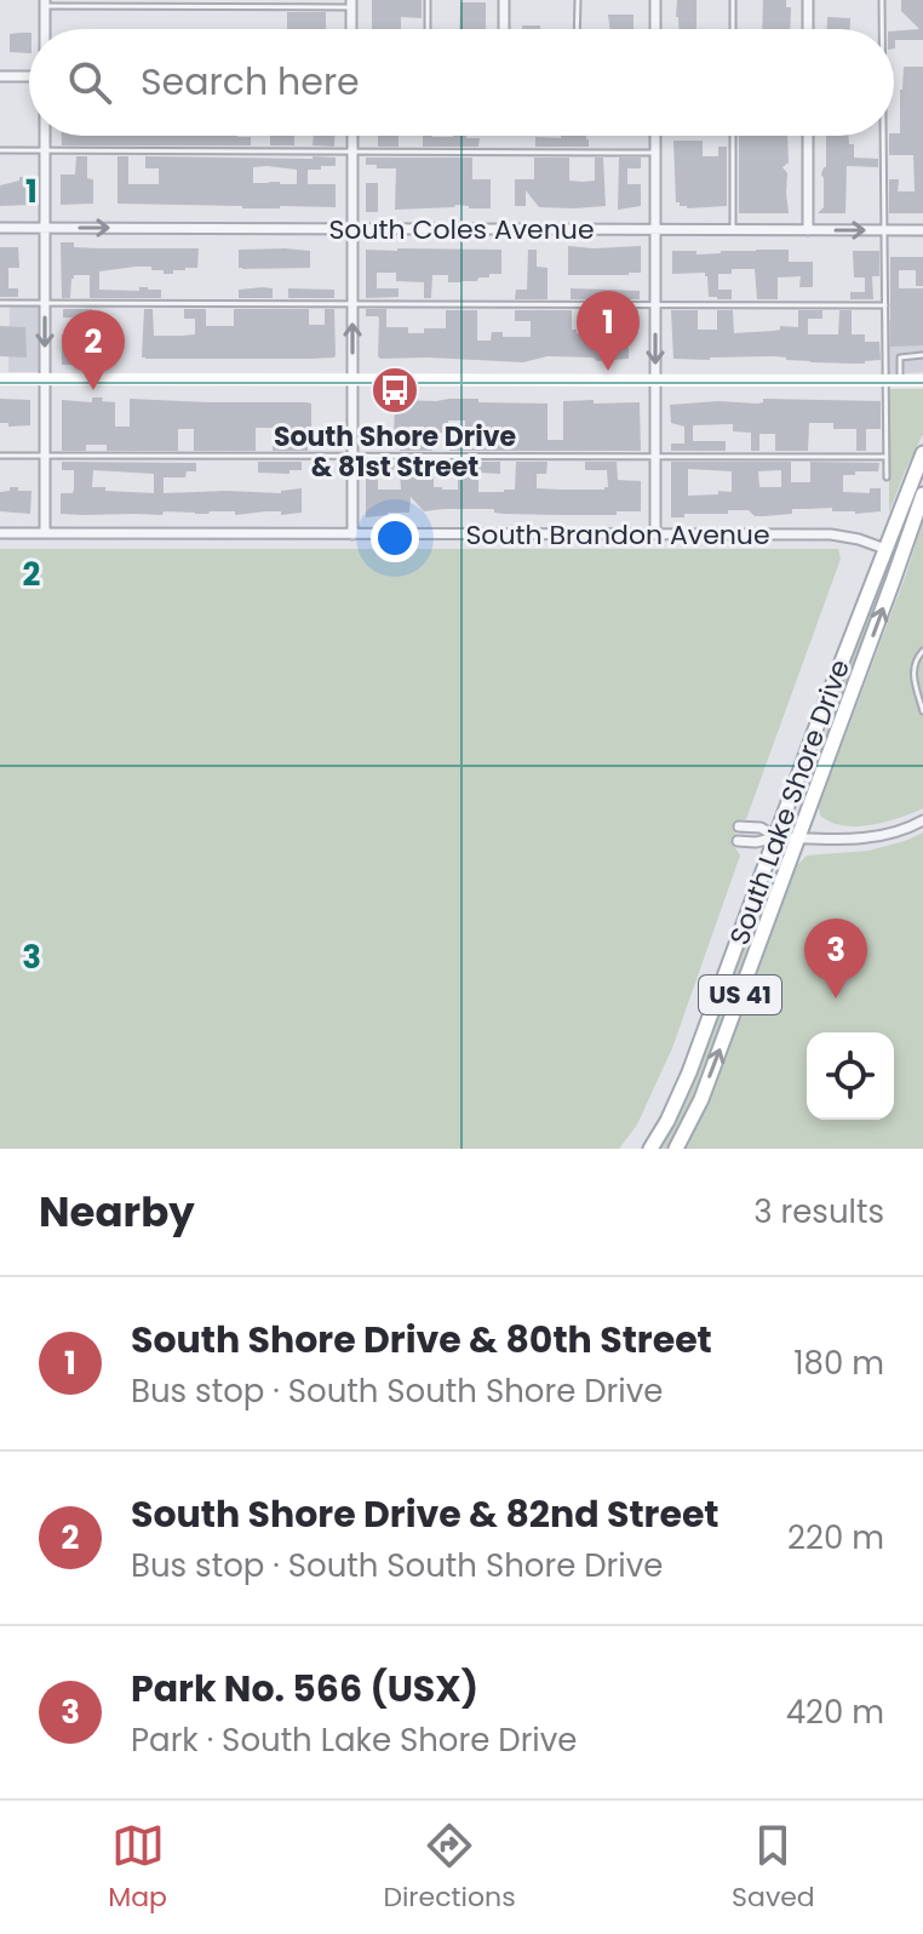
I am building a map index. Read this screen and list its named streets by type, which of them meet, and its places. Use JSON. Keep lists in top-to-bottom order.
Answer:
{
  "streets": {
    "main road": ["South Lake Shore Drive", "US 41"],
    "street": ["South Coles Avenue", "South Brandon Avenue"]
  },
  "crossings": [
    ["South Brandon Avenue", "South Lake Shore Drive"]
  ],
  "one_way": ["South Coles Avenue"],
  "places": {
    "bus stop": ["South Shore Drive & 81st Street"]
  },
  "page": {
    "search": "Search here",
    "pins": ["1", "2", "3"],
    "heading": ["Nearby", "3 results"],
    "list": [
      {
        "mark": "1",
        "name": "South Shore Drive & 80th Street",
        "note": "Bus stop · South South Shore Drive",
        "value": "180 m"
      },
      {
        "mark": "2",
        "name": "South Shore Drive & 82nd Street",
        "note": "Bus stop · South South Shore Drive",
        "value": "220 m"
      },
      {
        "mark": "3",
        "name": "Park No. 566 (USX)",
        "note": "Park · South Lake Shore Drive",
        "value": "420 m"
      }
    ],
    "nav": ["Map", "Directions", "Saved"]
  },
  "grid": {
    "rows": ["1", "2", "3"]
  }
}
